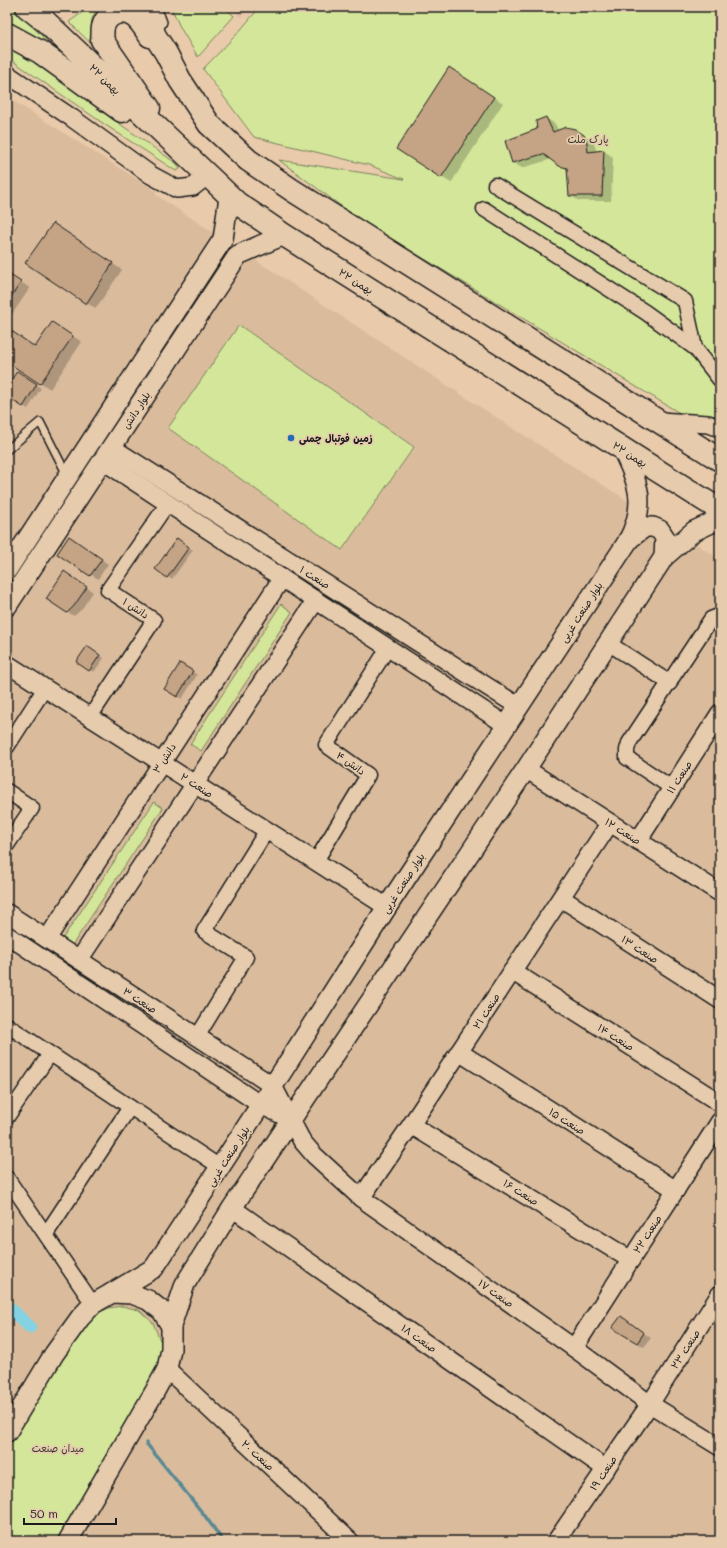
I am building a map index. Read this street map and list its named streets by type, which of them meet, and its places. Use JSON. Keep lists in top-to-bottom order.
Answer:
{
  "streets": {
    "highway": ["۲۲ بهمن"],
    "main road": ["بلوار دانش", "بلوار صنعت غربی"],
    "street": [
      "صنعت ۱",
      "دانش ۱",
      "دانش ۳",
      "دانش ۴",
      "صنعت ۱۱",
      "صنعت ۲",
      "صنعت ۱۲",
      "صنعت ۱۳",
      "صنعت ۳",
      "صنعت ۲۱",
      "صنعت ۱۴",
      "صنعت ۱۵",
      "صنعت ۱۶",
      "صنعت ۲۲",
      "صنعت ۱۷",
      "صنعت ۱۸",
      "صنعت ۲۳",
      "صنعت ۲۰",
      "صنعت ۱۹"
    ]
  },
  "crossings": [
    ["۲۲ بهمن", "بلوار دانش"],
    ["۲۲ بهمن", "بلوار صنعت غربی"],
    ["بلوار دانش", "صنعت ۱"],
    ["صنعت ۱", "دانش ۱"],
    ["صنعت ۱", "بلوار صنعت غربی"],
    ["صنعت ۱", "دانش ۳"],
    ["صنعت ۱", "دانش ۴"],
    ["دانش ۱", "صنعت ۲"],
    ["بلوار صنعت غربی", "صنعت ۲"],
    ["بلوار صنعت غربی", "صنعت ۳"],
    ["بلوار صنعت غربی", "صنعت ۱۷"],
    ["دانش ۳", "صنعت ۲"],
    ["دانش ۳", "صنعت ۳"],
    ["دانش ۴", "صنعت ۲"],
    ["صنعت ۱۱", "صنعت ۱۲"],
    ["صنعت ۱۲", "صنعت ۲۱"],
    ["صنعت ۱۳", "صنعت ۲۱"],
    ["صنعت ۳", "صنعت ۱۷"],
    ["صنعت ۲۱", "صنعت ۱۴"],
    ["صنعت ۲۱", "صنعت ۱۵"],
    ["صنعت ۲۱", "صنعت ۱۶"],
    ["صنعت ۲۱", "صنعت ۱۷"],
    ["صنعت ۱۵", "صنعت ۲۲"],
    ["صنعت ۱۶", "صنعت ۲۲"],
    ["صنعت ۲۲", "صنعت ۱۷"],
    ["صنعت ۱۷", "صنعت ۲۳"],
    ["صنعت ۱۷", "صنعت ۱۹"],
    ["صنعت ۱۸", "صنعت ۱۹"],
    ["صنعت ۲۳", "صنعت ۱۹"]
  ],
  "parks": ["پارک ملت", "میدان صنعت"],
  "places": ["زمین فوتبال چمنی"],
  "scale_bar": "50 m"
}
